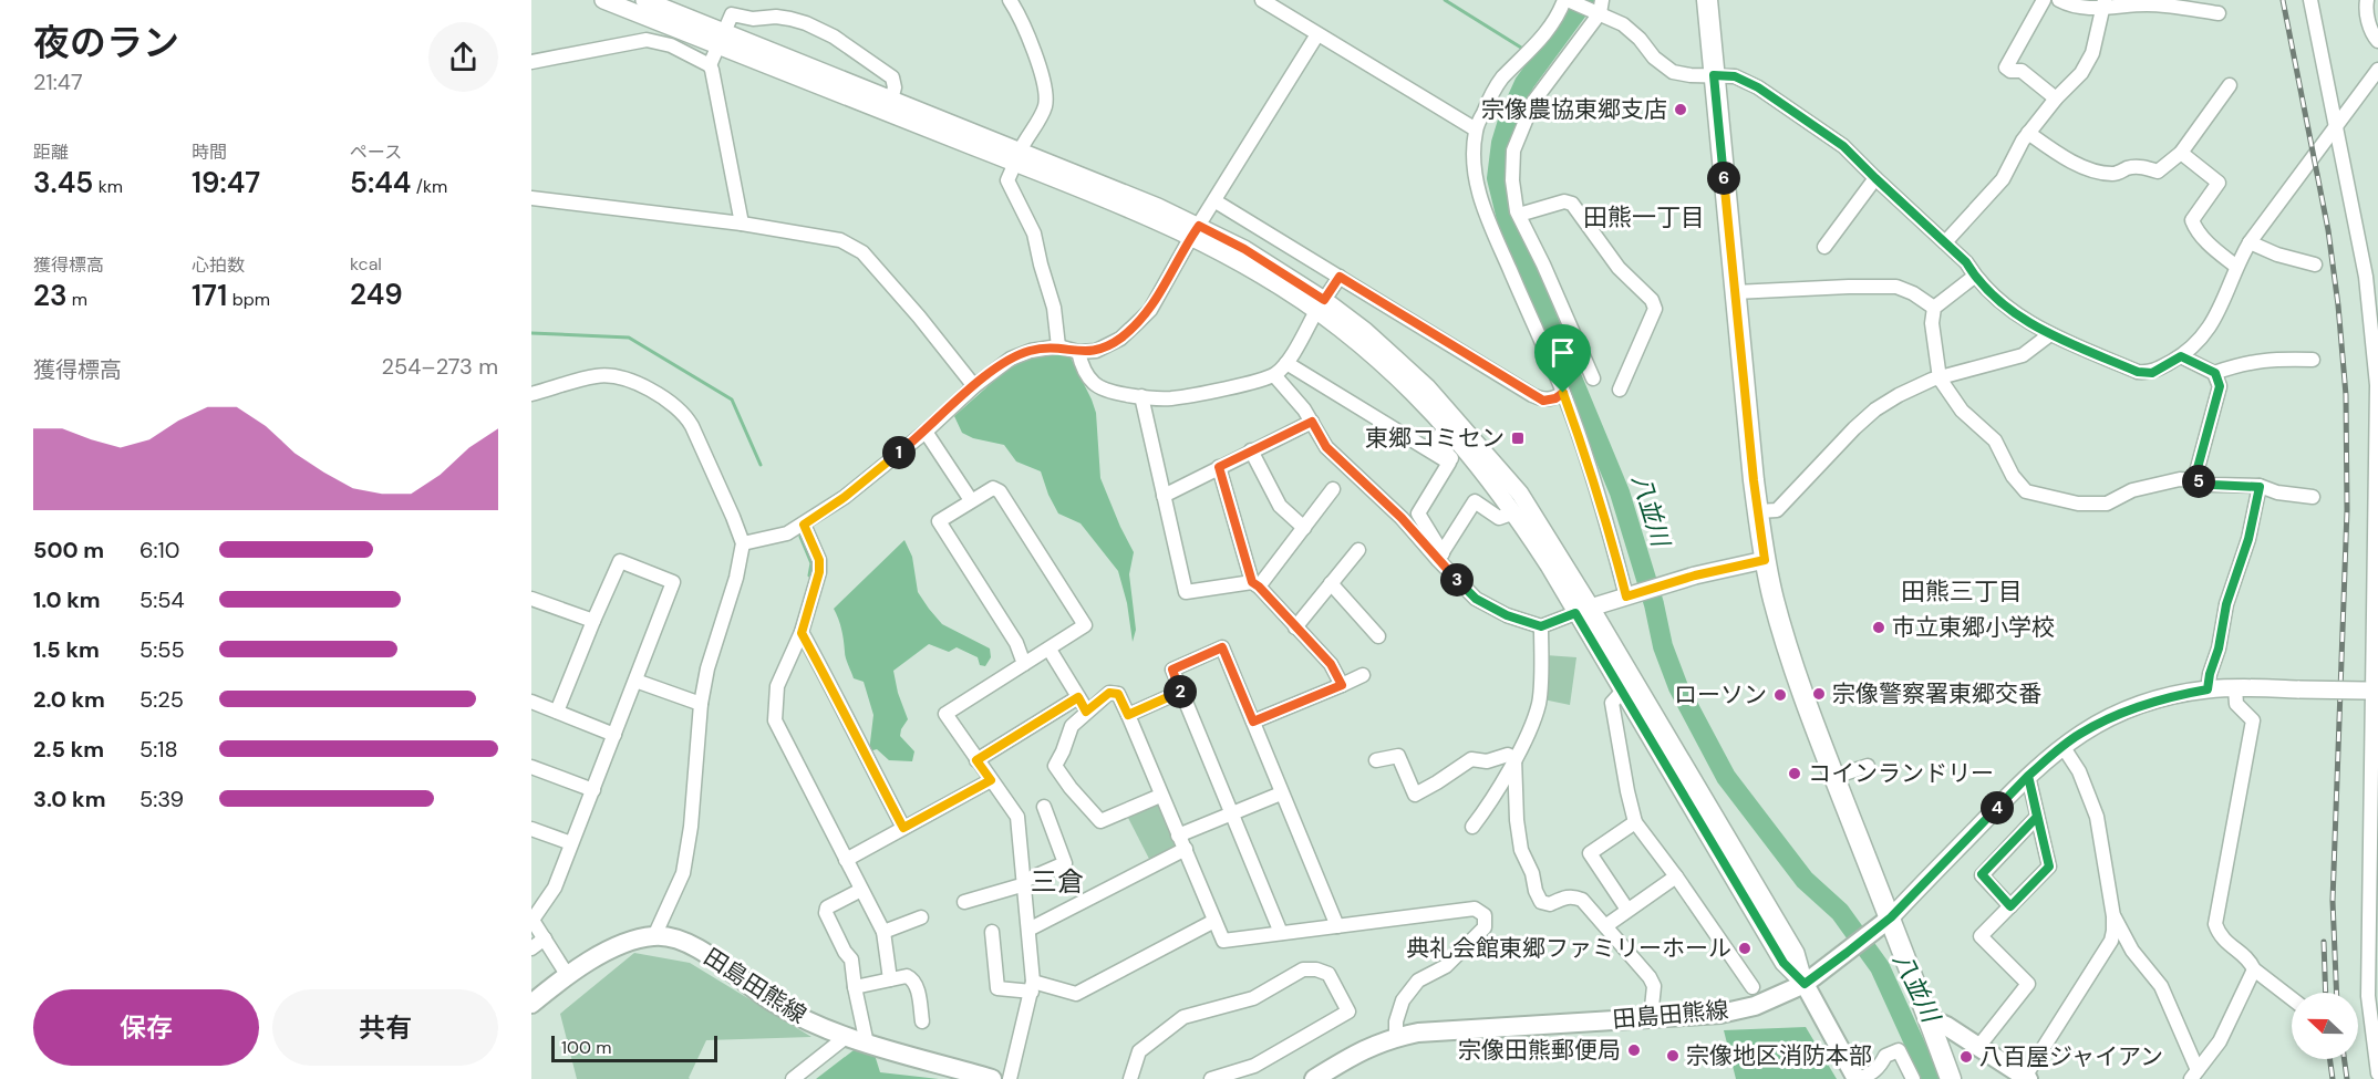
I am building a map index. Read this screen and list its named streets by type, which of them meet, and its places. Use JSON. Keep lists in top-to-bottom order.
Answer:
{
  "streets": {
    "main road": ["田島田熊線"]
  },
  "districts": ["田熊一丁目", "田熊三丁目", "三倉"],
  "water": ["八並川"],
  "places": {
    "other": [
      "宗像農協東郷支店",
      "市立東郷小学校",
      "宗像警察署東郷交番",
      "ローソン",
      "コインランドリー",
      "典礼会館東郷ファミリーホール",
      "宗像田熊郵便局",
      "宗像地区消防本部",
      "八百屋ジャイアン"
    ],
    "transit": ["東郷コミセン"]
  },
  "scale_bar": "100 m",
  "north": "left",
  "page": {
    "heading": ["夜のラン", "21:47"],
    "stats": [
      ["距離", "3.45 km"],
      ["時間", "19:47"],
      ["ペース", "5:44 /km"],
      ["獲得標高", "23 m"],
      ["心拍数", "171 bpm"],
      ["kcal", "249"]
    ],
    "pins": [
      "6",
      "1",
      "5",
      "3",
      "2",
      "4"
    ],
    "chart": ["獲得標高", "254–273 m"],
    "list": [
      {
        "name": "500 m",
        "note": "6:10"
      },
      {
        "name": "1.0 km",
        "note": "5:54"
      },
      {
        "name": "1.5 km",
        "note": "5:55"
      },
      {
        "name": "2.0 km",
        "note": "5:25"
      },
      {
        "name": "2.5 km",
        "note": "5:18"
      },
      {
        "name": "3.0 km",
        "note": "5:39"
      }
    ],
    "buttons": ["保存", "共有"],
    "scale": "100 m"
  }
}
